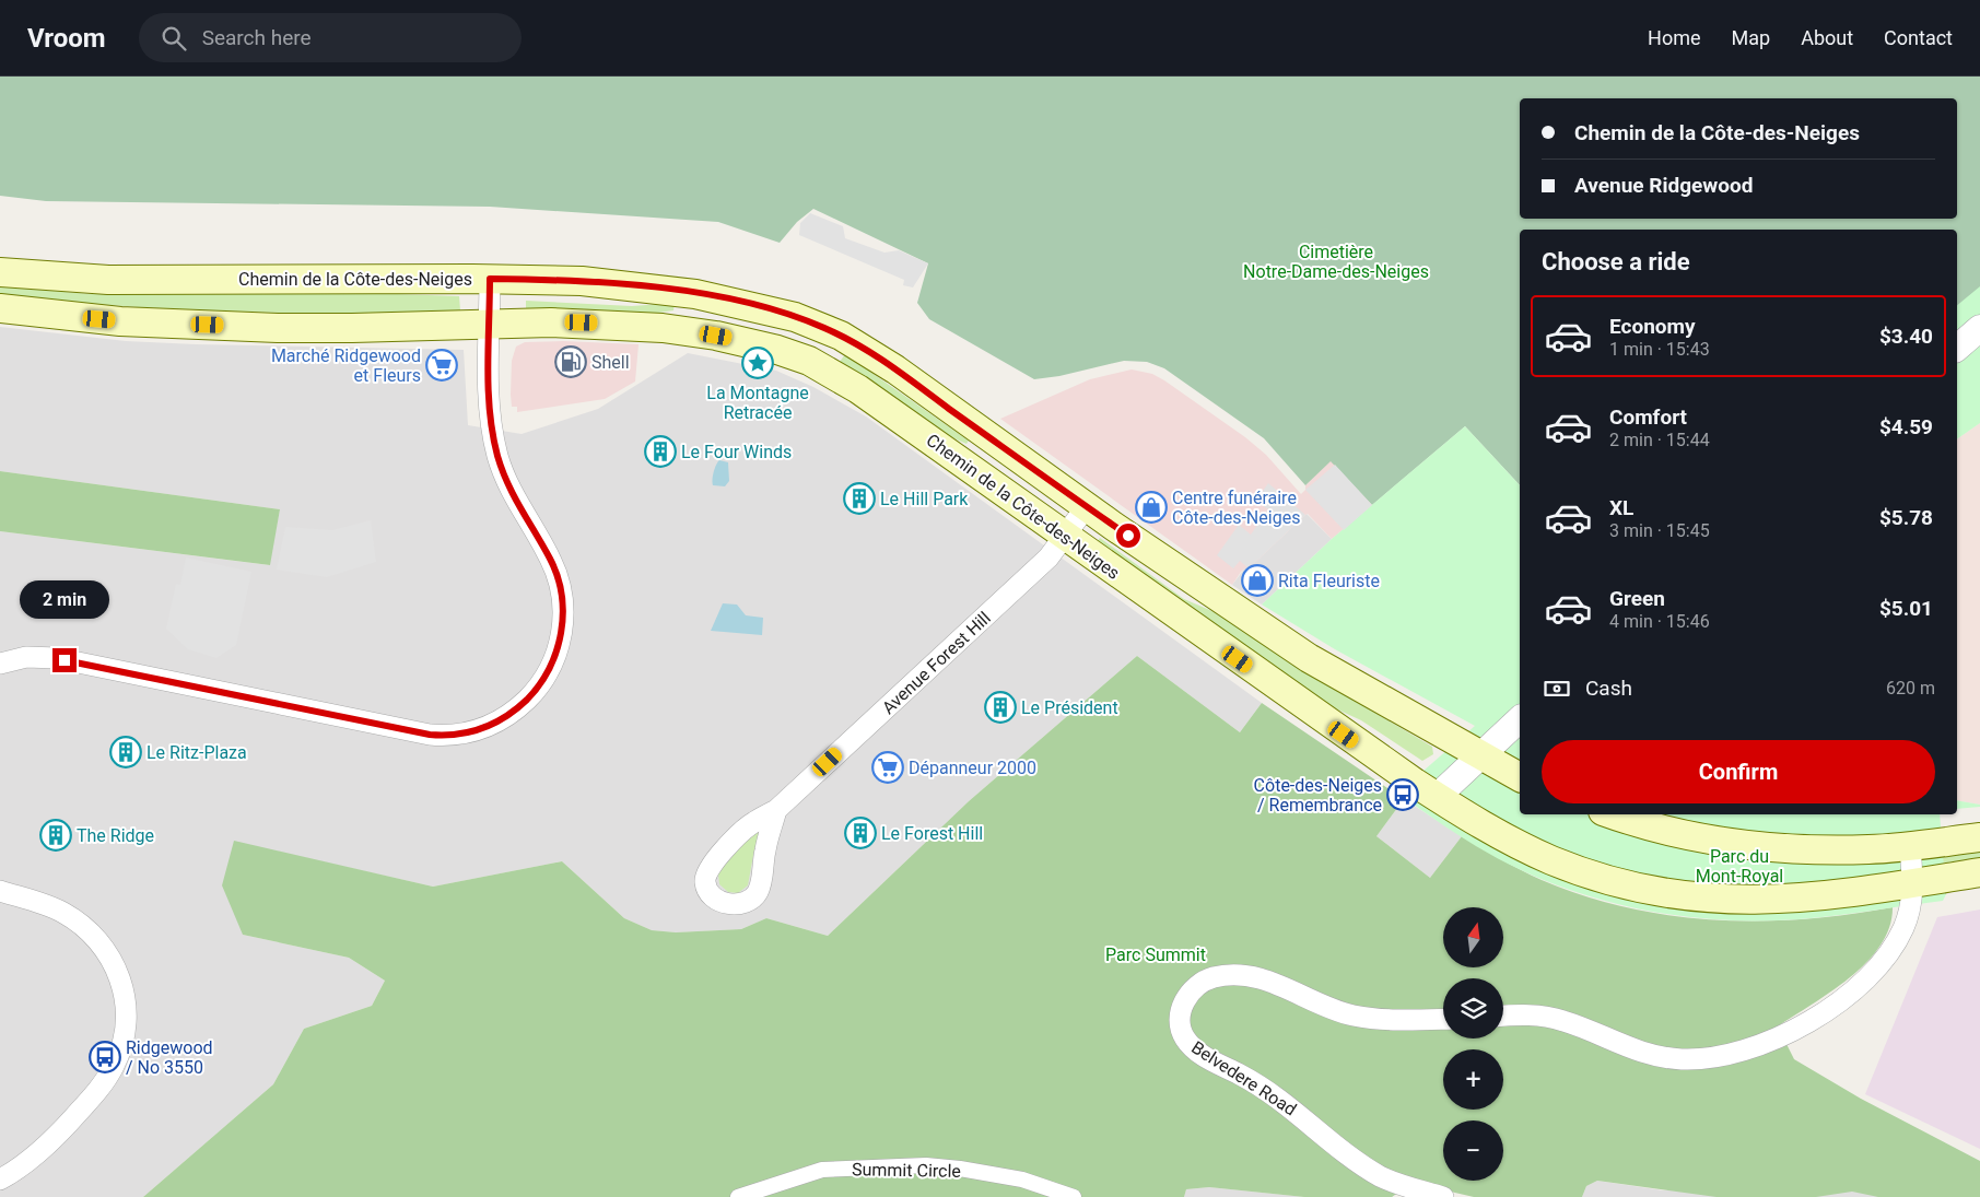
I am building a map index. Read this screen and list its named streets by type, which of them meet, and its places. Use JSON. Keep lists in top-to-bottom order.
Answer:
{
  "streets": {
    "main road": ["Chemin de la Côte-des-Neiges"],
    "street": ["Avenue Forest Hill", "Belvedere Road", "Summit Circle"]
  },
  "crossings": [
    ["Chemin de la Côte-des-Neiges", "Avenue Forest Hill"]
  ],
  "parks": ["Cimetière Notre-Dame-des-Neiges", "Parc du Mont-Royal", "Parc Summit"],
  "places": {
    "fuel station": ["Shell"],
    "place": ["La Montagne Retracée"],
    "supermarket": ["Marché Ridgewood et Fleurs", "Dépanneur 2000"],
    "building": [
      "Le Four Winds",
      "Le Hill Park",
      "Le Président",
      "Le Ritz-Plaza",
      "Le Forest Hill",
      "The Ridge"
    ],
    "shop": ["Centre funéraire Côte-des-Neiges", "Rita Fleuriste"],
    "bus stop": ["Côte-des-Neiges / Remembrance", "Ridgewood / No 3550"]
  },
  "north": "top",
  "page": {
    "header": "Vroom",
    "search": "Search here",
    "nav": [
      "Home",
      "Map",
      "About",
      "Contact"
    ],
    "banner": ["Chemin de la Côte-des-Neiges", "Avenue Ridgewood"],
    "heading": "Choose a ride",
    "list": [
      {
        "name": "Economy",
        "note": "1 min · 15:43",
        "value": "$3.40"
      },
      {
        "name": "Comfort",
        "note": "2 min · 15:44",
        "value": "$4.59"
      },
      {
        "name": "XL",
        "note": "3 min · 15:45",
        "value": "$5.78"
      },
      {
        "name": "Green",
        "note": "4 min · 15:46",
        "value": "$5.01"
      }
    ],
    "bubble": "2 min",
    "pay": ["Cash", "620 m"],
    "buttons": "Confirm",
    "map_buttons": ["+", "−"]
  }
}
